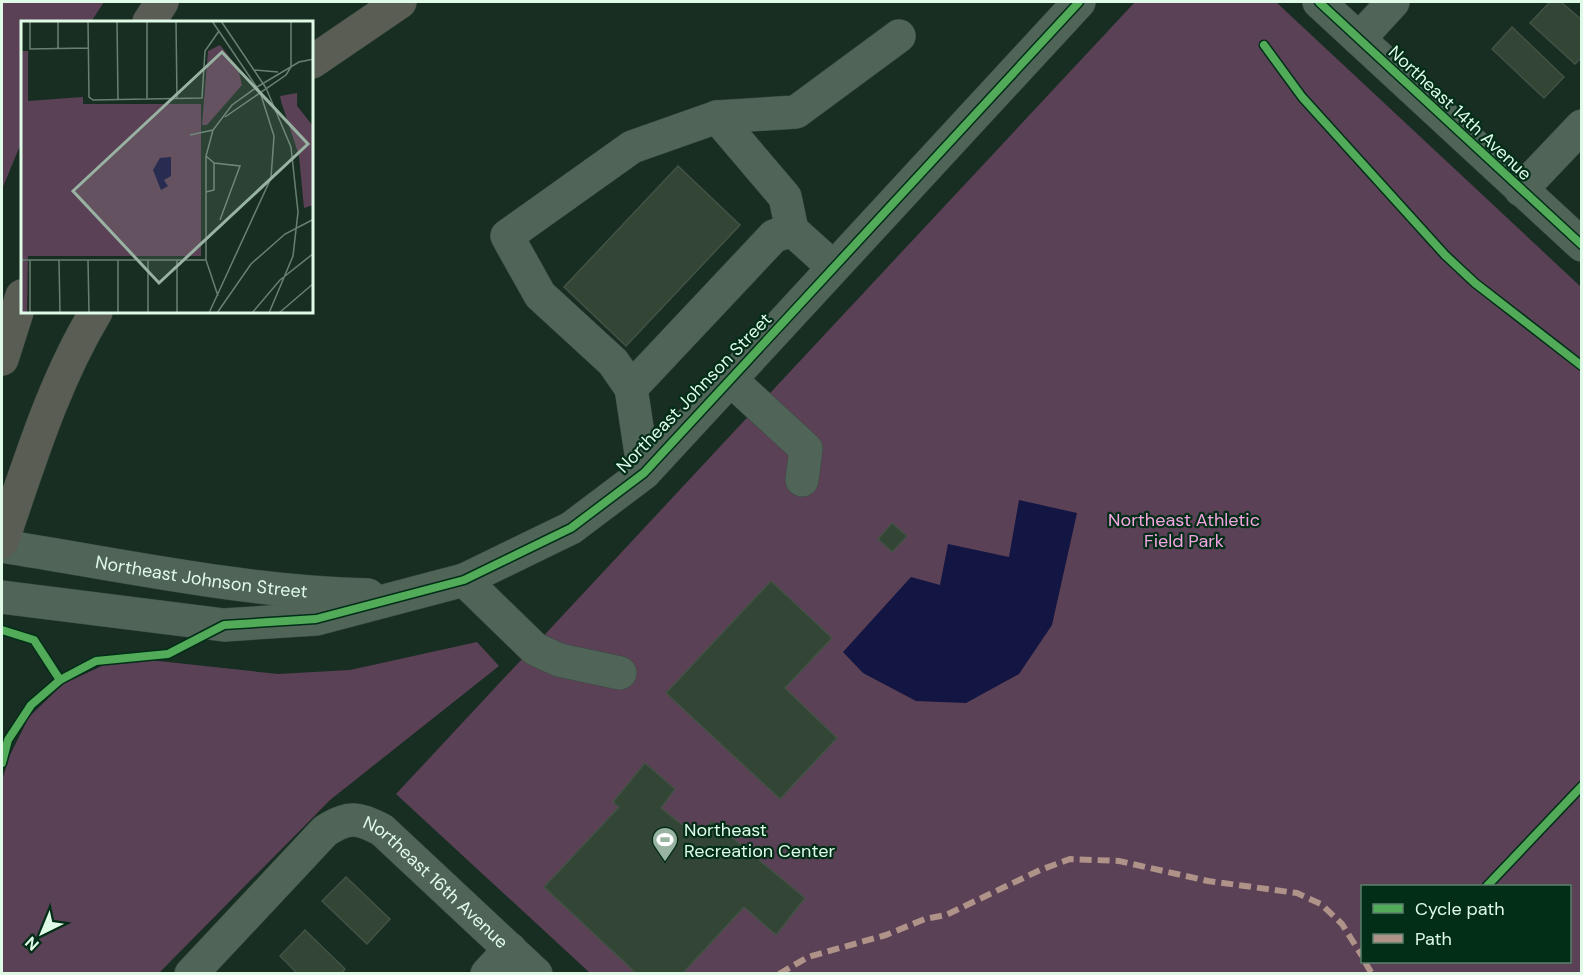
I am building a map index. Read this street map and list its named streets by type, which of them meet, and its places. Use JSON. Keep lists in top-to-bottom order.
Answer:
{
  "streets": {
    "street": ["Northeast 14th Avenue", "Northeast Johnson Street", "Northeast 16th Avenue"]
  },
  "parks": ["Northeast Athletic Field Park"],
  "places": {
    "sports": ["Northeast Recreation Center"]
  },
  "legend": ["Cycle path", "Path"],
  "north": "bottom left"
}
